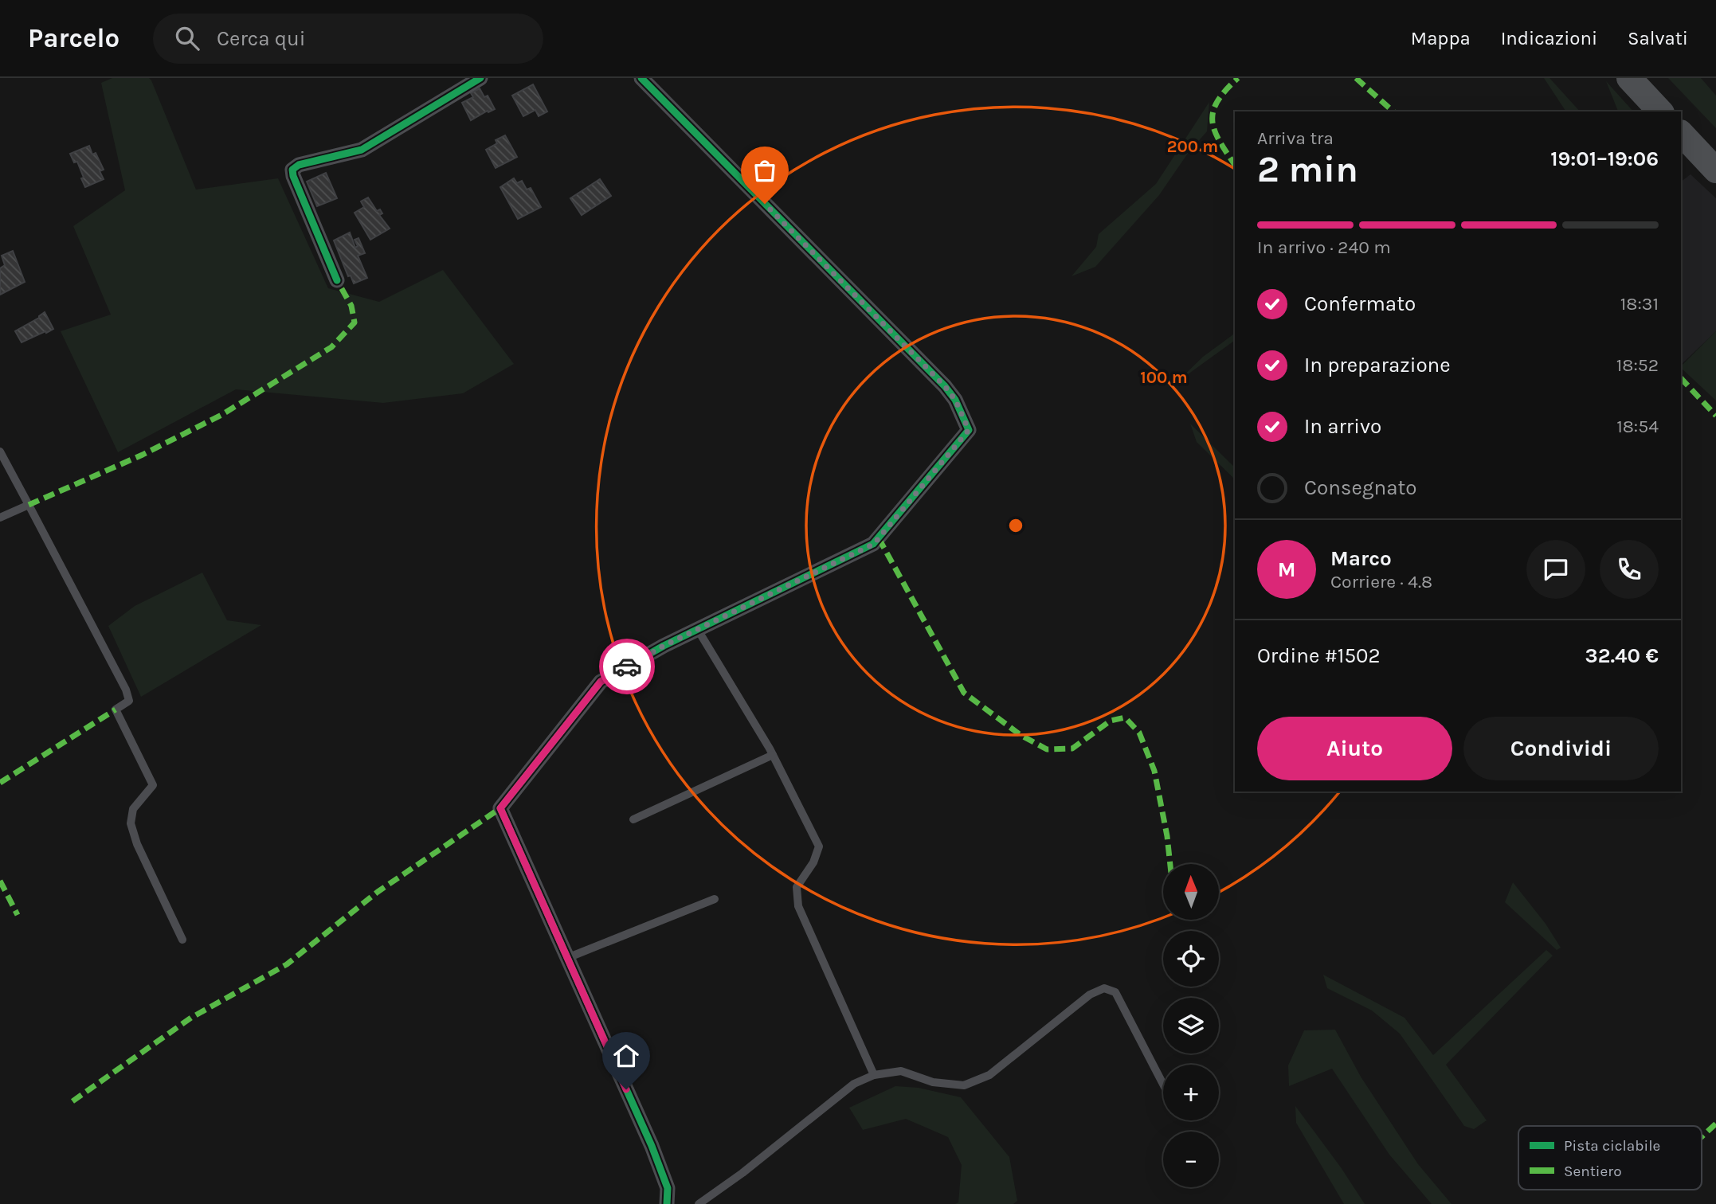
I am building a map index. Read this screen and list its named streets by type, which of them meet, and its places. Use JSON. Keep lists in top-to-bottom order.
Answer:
{
  "legend": ["Pista ciclabile", "Sentiero"],
  "north": "top",
  "page": {
    "header": "Parcelo",
    "search": "Cerca qui",
    "nav": ["Mappa", "Indicazioni", "Salvati"],
    "heading": ["2 min", "Arriva tra", "19:01–19:06"],
    "panel": [
      "Marco",
      "Corriere · 4.8",
      "Ordine #1502",
      "32.40 €"
    ],
    "bar": "In arrivo · 240 m",
    "list": [
      ["Confermato", "18:31"],
      ["In preparazione", "18:52"],
      ["In arrivo", "18:54"],
      "Consegnato"
    ],
    "round": "M",
    "buttons": ["Aiuto", "Condividi"],
    "map_buttons": ["+", "−"]
  },
  "rings": ["200 m", "100 m"]
}
